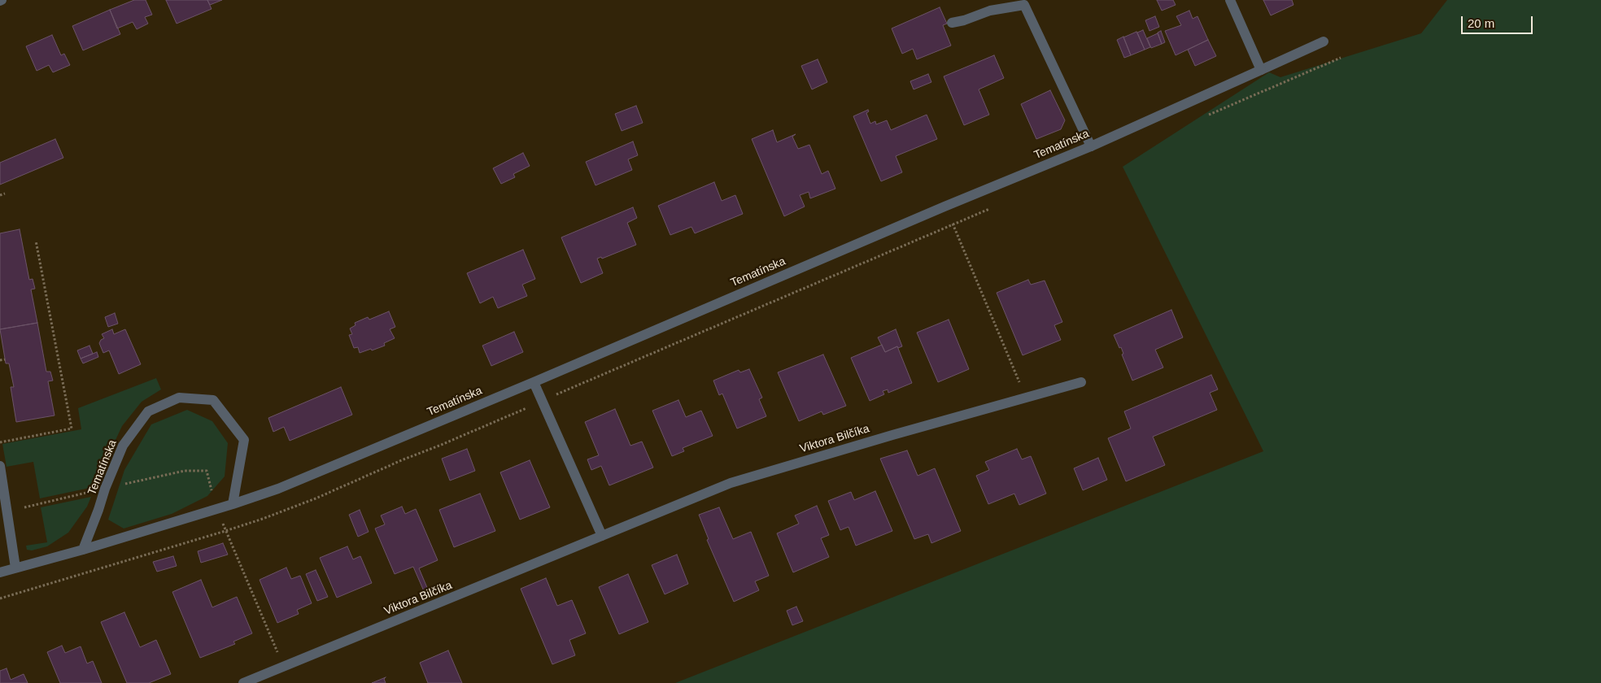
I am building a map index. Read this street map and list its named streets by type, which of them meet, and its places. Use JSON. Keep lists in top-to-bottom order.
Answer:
{
  "streets": {
    "street": ["Tematínska", "Viktora Bilčíka"]
  },
  "scale_bar": "20 m"
}
